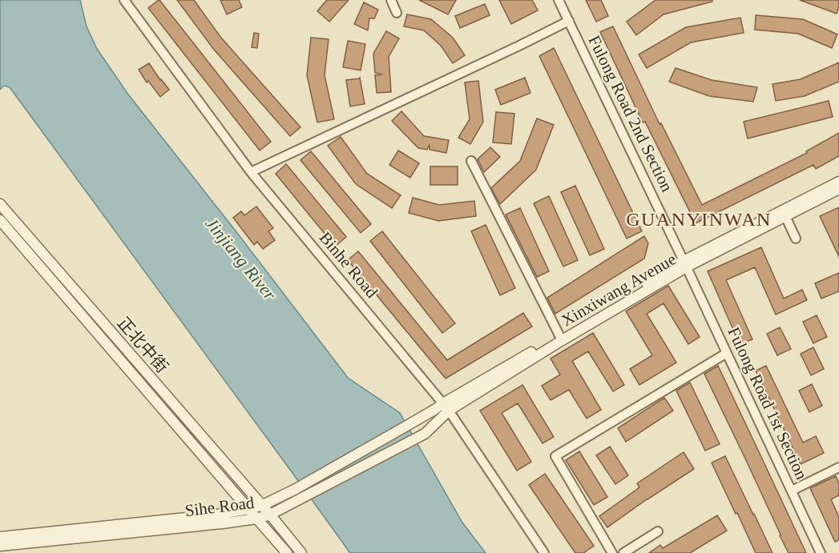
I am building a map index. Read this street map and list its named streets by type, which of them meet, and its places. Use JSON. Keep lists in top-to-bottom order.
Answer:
{
  "streets": {
    "street": [
      "Fulong Road 2nd Section",
      "Binhe Road",
      "Xinxiwang Avenue",
      "正北中街",
      "Fulong Road 1st Section",
      "Sihe Road"
    ]
  },
  "crossings": [
    ["Fulong Road 2nd Section", "Xinxiwang Avenue"],
    ["Fulong Road 2nd Section", "Fulong Road 1st Section"],
    ["Binhe Road", "Xinxiwang Avenue"],
    ["Binhe Road", "Sihe Road"],
    ["Xinxiwang Avenue", "Fulong Road 1st Section"],
    ["Xinxiwang Avenue", "Sihe Road"],
    ["正北中街", "Sihe Road"]
  ],
  "districts": ["GUANYINWAN"],
  "water": ["Jinjiang River"]
}
